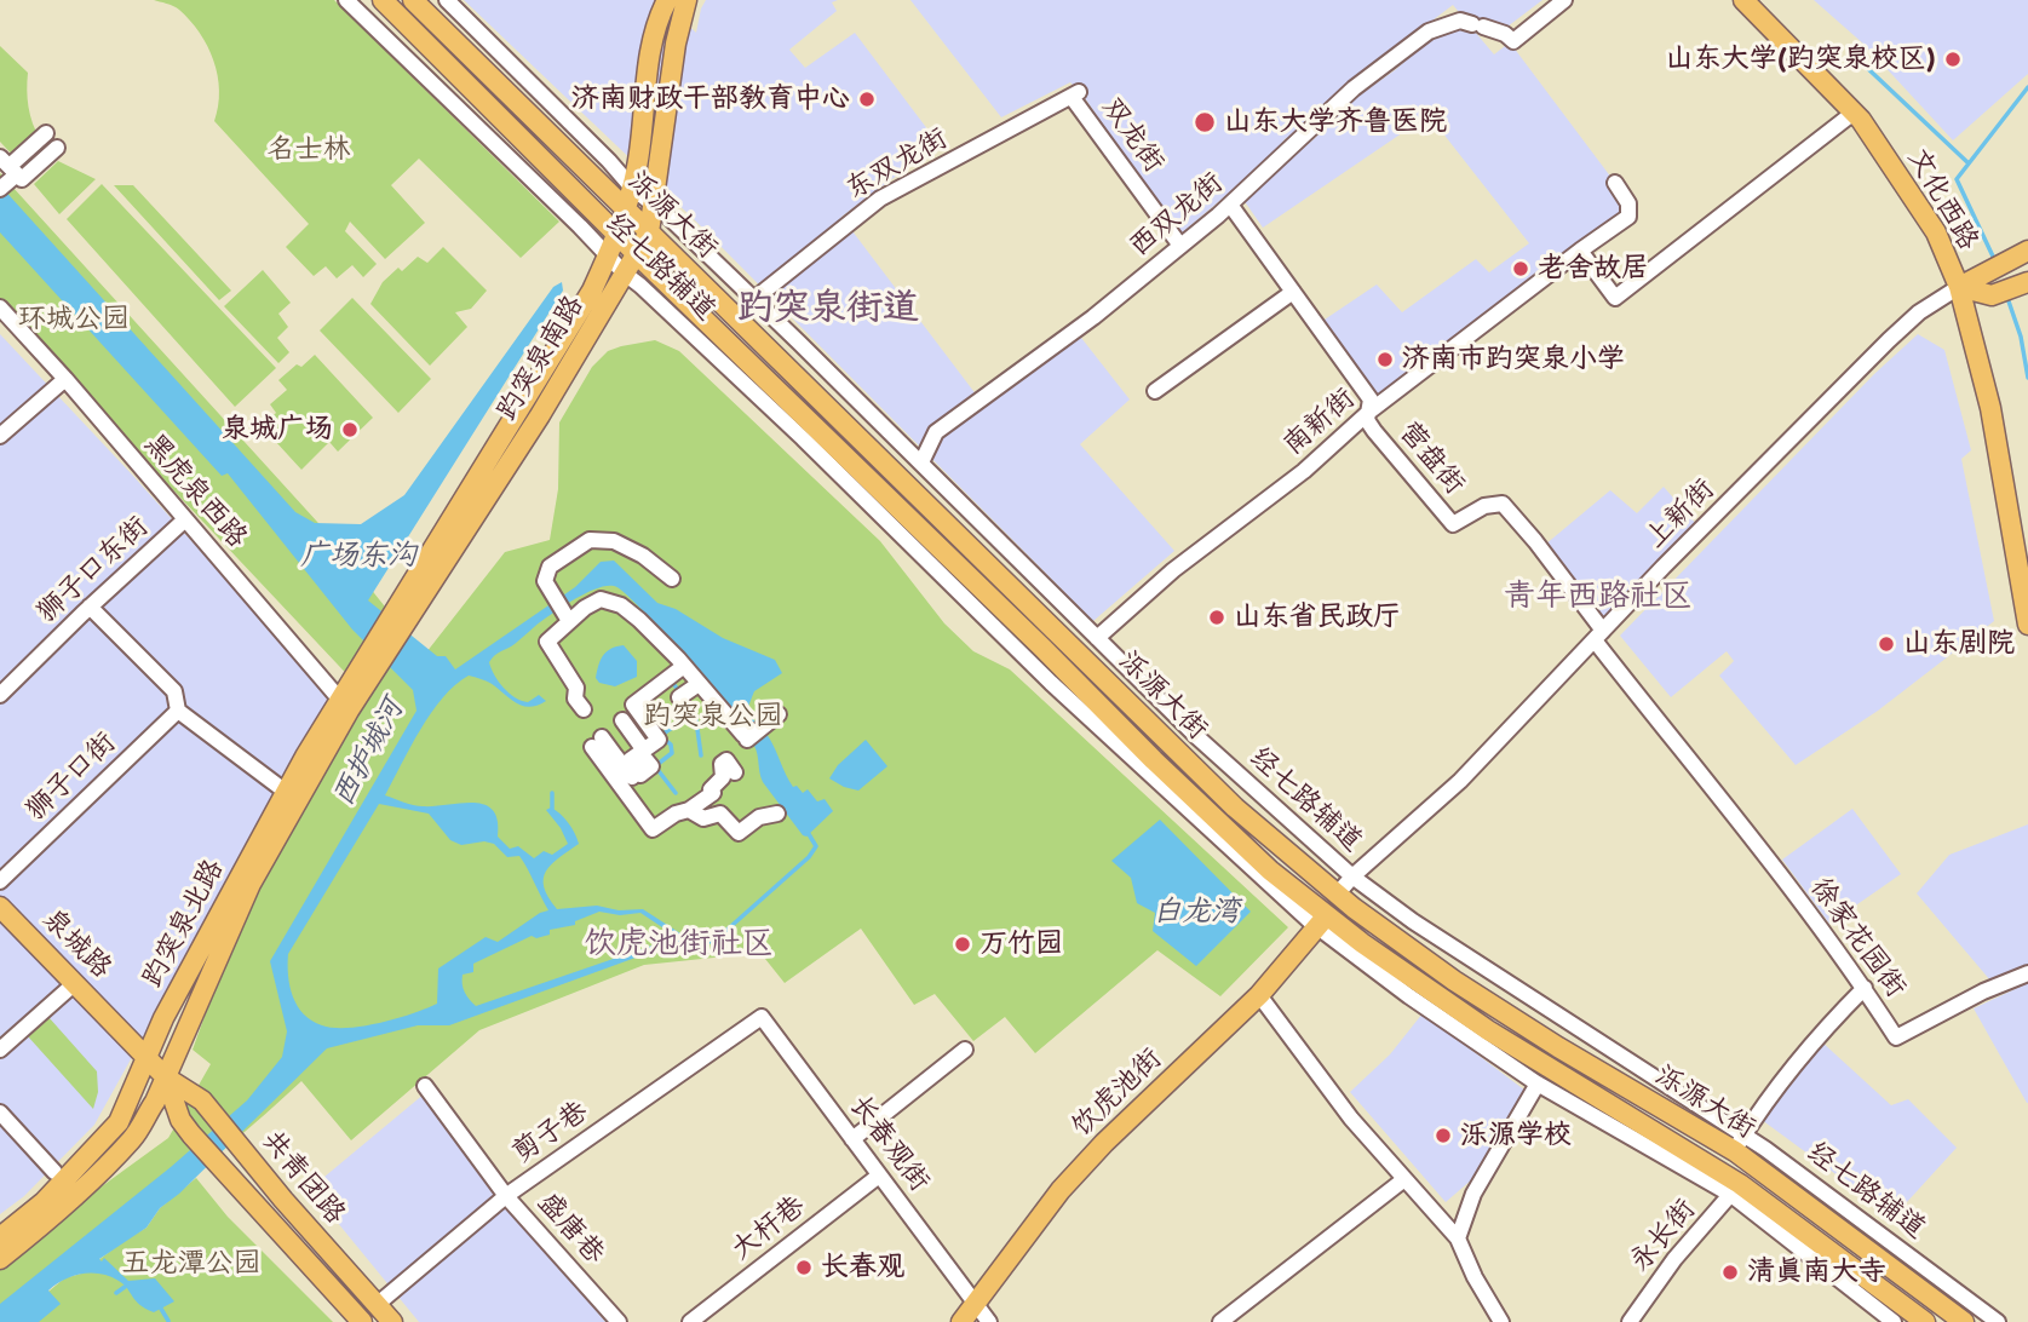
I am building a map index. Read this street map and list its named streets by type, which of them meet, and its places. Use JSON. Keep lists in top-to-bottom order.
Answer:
{
  "streets": {
    "main road": [
      "文化西路",
      "泺源大街",
      "趵突泉南路",
      "趵突泉北路",
      "泉城路",
      "饮虎池街",
      "共青团路"
    ],
    "street": [
      "双龙街",
      "东双龙街",
      "西双龙街",
      "经七路辅道",
      "南新街",
      "营盘街",
      "黑虎泉西路",
      "上新街",
      "狮子口东街",
      "狮子口街",
      "徐家花园街",
      "剪子巷",
      "长春观街",
      "盛唐巷",
      "大杆巷",
      "永长街"
    ]
  },
  "crossings": [
    ["双龙街", "东双龙街"],
    ["双龙街", "西双龙街"],
    ["东双龙街", "经七路辅道"],
    ["文化西路", "上新街"],
    ["泺源大街", "经七路辅道"],
    ["泺源大街", "趵突泉南路"],
    ["泺源大街", "上新街"],
    ["泺源大街", "饮虎池街"],
    ["泺源大街", "永长街"],
    ["西双龙街", "经七路辅道"],
    ["西双龙街", "营盘街"],
    ["经七路辅道", "趵突泉南路"],
    ["经七路辅道", "南新街"],
    ["经七路辅道", "上新街"],
    ["经七路辅道", "饮虎池街"],
    ["经七路辅道", "永长街"],
    ["趵突泉南路", "黑虎泉西路"],
    ["趵突泉南路", "趵突泉北路"],
    ["南新街", "营盘街"],
    ["营盘街", "上新街"],
    ["营盘街", "徐家花园街"],
    ["黑虎泉西路", "狮子口东街"],
    ["黑虎泉西路", "趵突泉北路"],
    ["上新街", "徐家花园街"],
    ["趵突泉北路", "泉城路"],
    ["趵突泉北路", "共青团路"],
    ["泉城路", "共青团路"],
    ["饮虎池街", "长春观街"],
    ["剪子巷", "长春观街"],
    ["剪子巷", "共青团路"],
    ["剪子巷", "盛唐巷"],
    ["长春观街", "大杆巷"]
  ],
  "districts": ["趵突泉街道", "青年西路社区", "饮虎池街社区"],
  "water": ["广场东沟", "西护城河", "白龙湾"],
  "parks": [
    "名士林",
    "环城公园",
    "趵突泉公园",
    "五龙潭公园"
  ],
  "places": [
    "山东大学(趵突泉校区)",
    "济南财政干部教育中心",
    "山东大学齐鲁医院",
    "老舍故居",
    "济南市趵突泉小学",
    "泉城广场",
    "山东省民政厅",
    "山东剧院",
    "万竹园",
    "泺源学校",
    "长春观",
    "清真南大寺"
  ]
}
